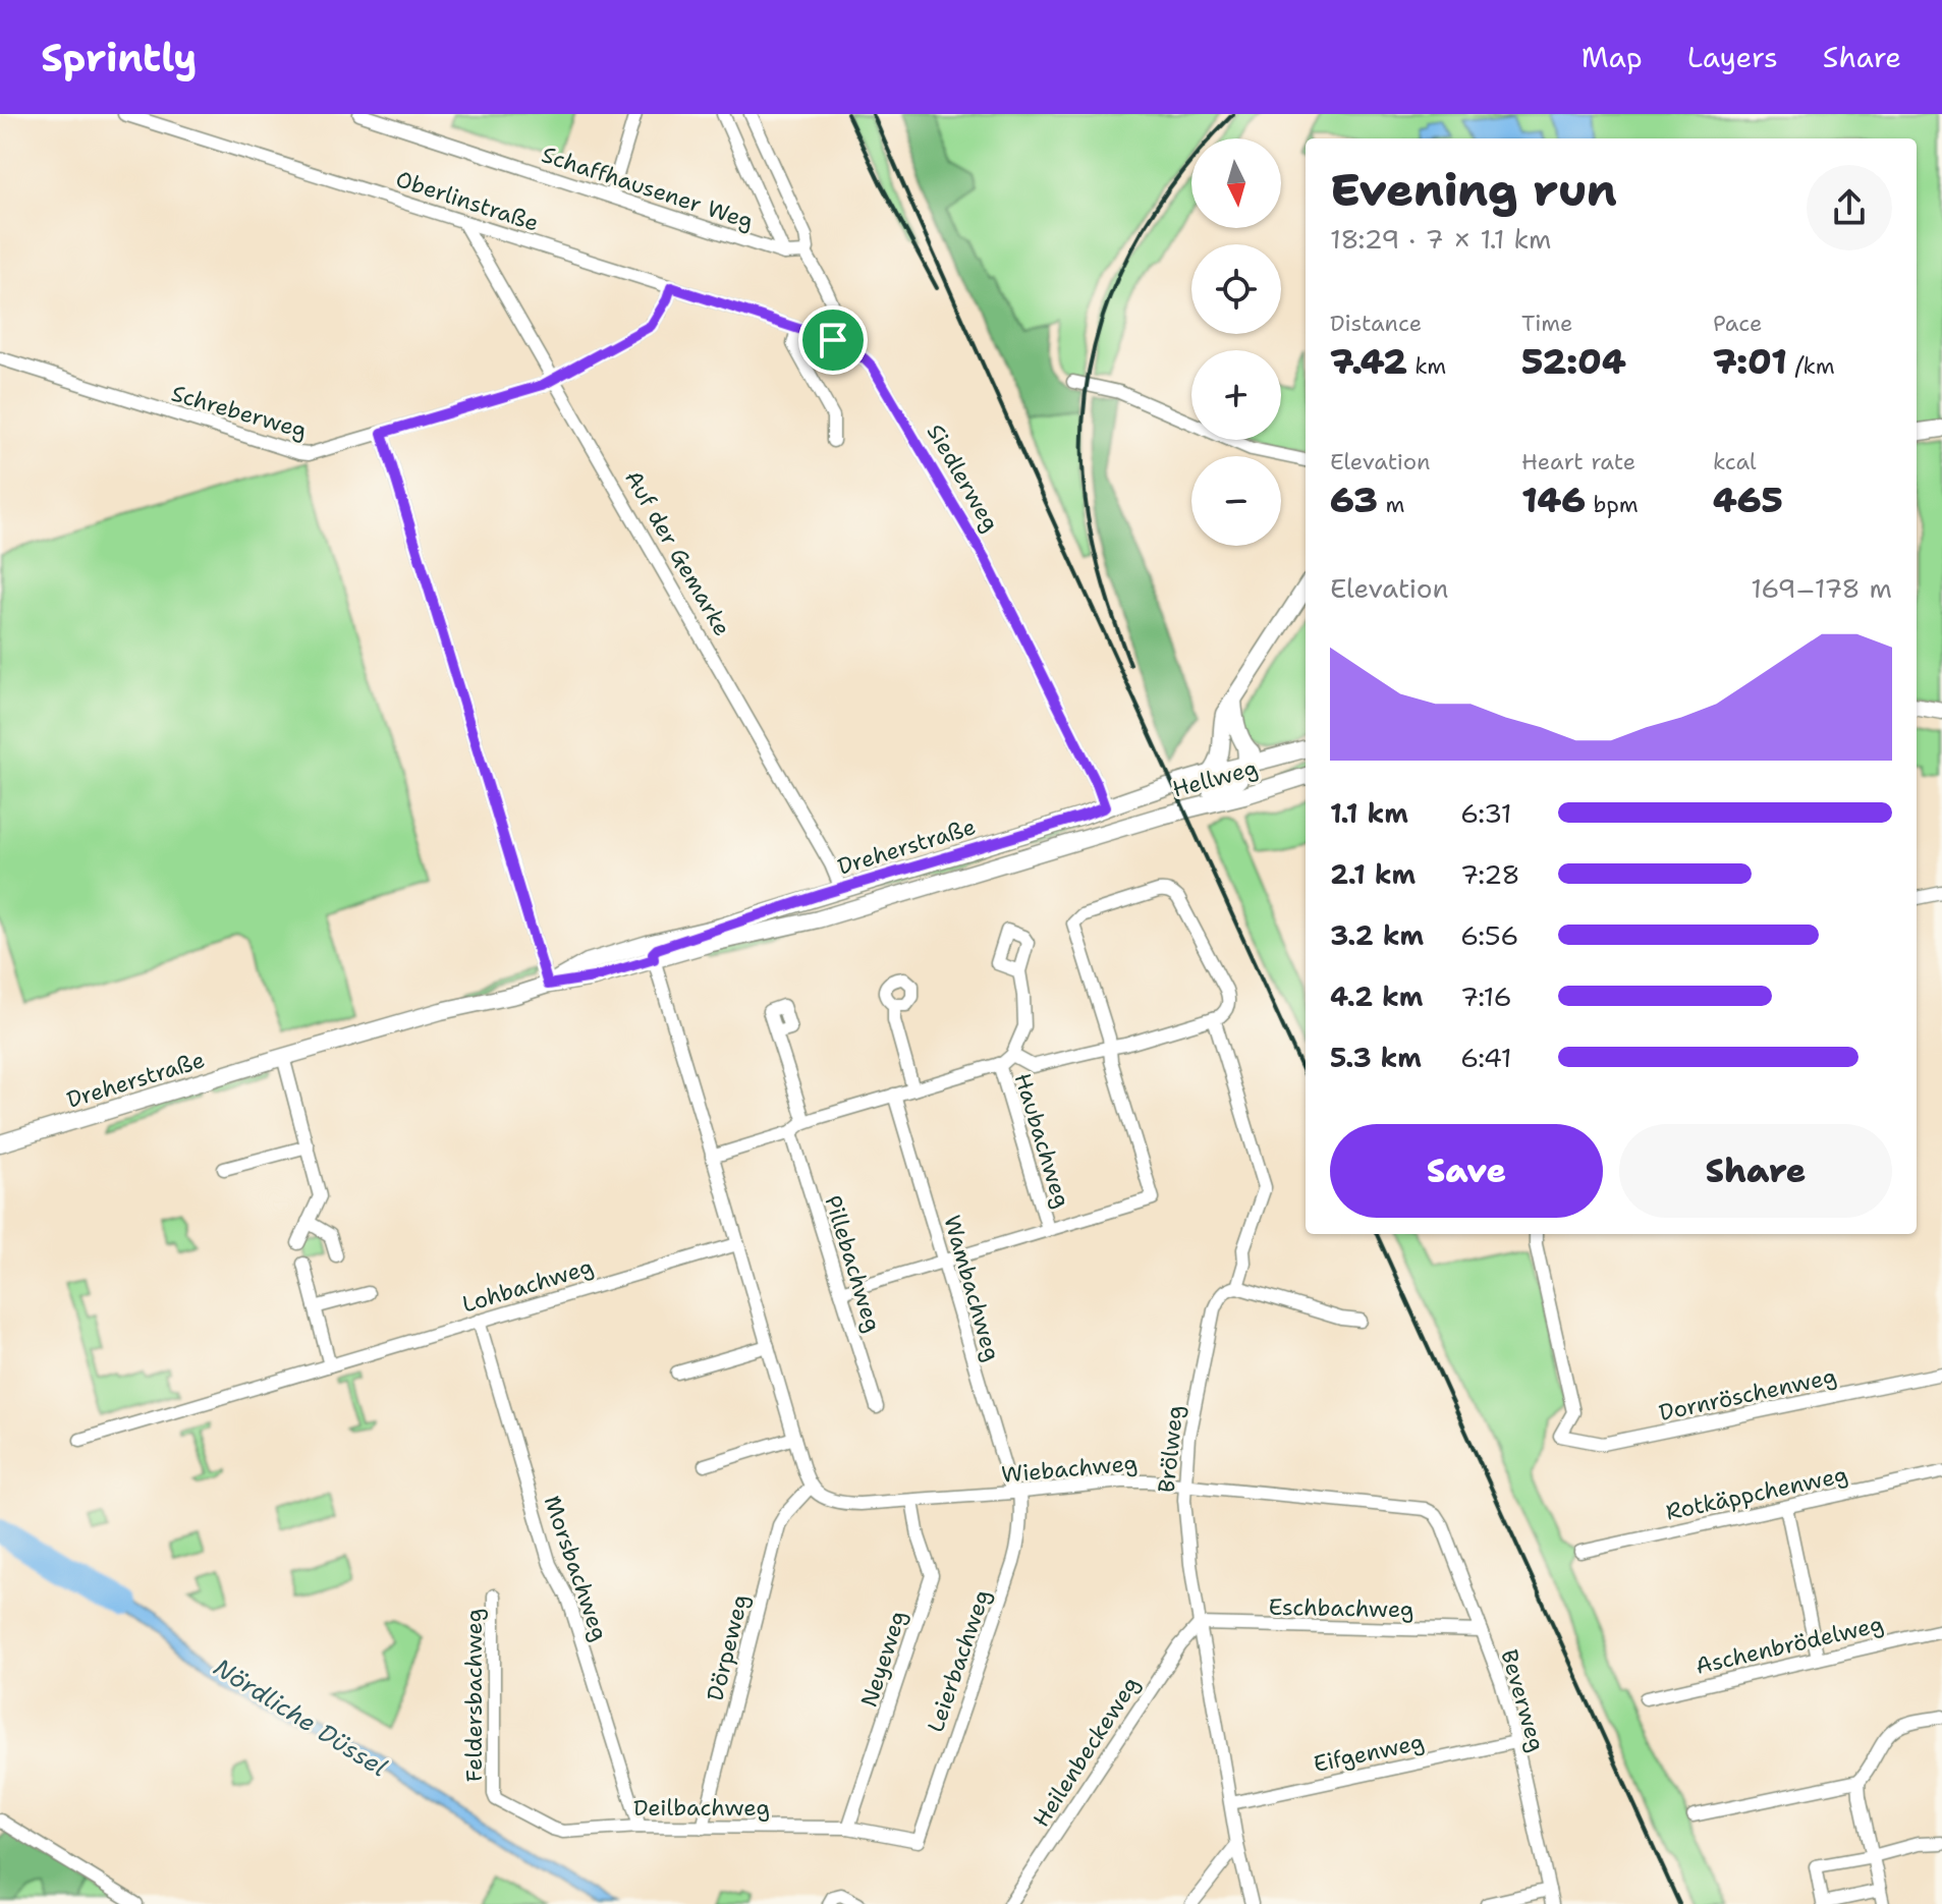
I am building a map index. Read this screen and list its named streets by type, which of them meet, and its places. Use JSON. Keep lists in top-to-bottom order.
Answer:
{
  "streets": {
    "main road": [
      "Siedlerweg",
      "Auf der Gemarke",
      "Hellweg",
      "Dreherstraße"
    ],
    "street": [
      "Schaffhausener Weg",
      "Oberlinstraße",
      "Schreberweg",
      "Haubachweg",
      "Pillebachweg",
      "Lohbachweg",
      "Wambachweg",
      "Dornröschenweg",
      "Brölweg",
      "Wiebachweg",
      "Rotkäppchenweg",
      "Morsbachweg",
      "Eschbachweg",
      "Aschenbrödelweg",
      "Dörpeweg",
      "Neyeweg",
      "Leierbachweg",
      "Feldersbachweg",
      "Beverweg",
      "Heilenbeckeweg",
      "Eifgenweg",
      "Deilbachweg"
    ]
  },
  "crossings": [
    ["Oberlinstraße", "Schreberweg"],
    ["Oberlinstraße", "Siedlerweg"],
    ["Oberlinstraße", "Auf der Gemarke"],
    ["Schreberweg", "Auf der Gemarke"],
    ["Siedlerweg", "Hellweg"],
    ["Siedlerweg", "Dreherstraße"],
    ["Auf der Gemarke", "Dreherstraße"],
    ["Hellweg", "Dreherstraße"],
    ["Lohbachweg", "Morsbachweg"],
    ["Wambachweg", "Wiebachweg"],
    ["Wambachweg", "Leierbachweg"],
    ["Brölweg", "Wiebachweg"],
    ["Brölweg", "Eschbachweg"],
    ["Brölweg", "Heilenbeckeweg"],
    ["Brölweg", "Eifgenweg"],
    ["Wiebachweg", "Dörpeweg"],
    ["Wiebachweg", "Neyeweg"],
    ["Wiebachweg", "Leierbachweg"],
    ["Wiebachweg", "Beverweg"],
    ["Morsbachweg", "Deilbachweg"],
    ["Eschbachweg", "Beverweg"],
    ["Eschbachweg", "Heilenbeckeweg"],
    ["Dörpeweg", "Deilbachweg"],
    ["Neyeweg", "Deilbachweg"],
    ["Leierbachweg", "Deilbachweg"],
    ["Feldersbachweg", "Deilbachweg"],
    ["Beverweg", "Eifgenweg"]
  ],
  "water": ["Nördliche Düssel"],
  "north": "bottom",
  "page": {
    "header": "Sprintly",
    "nav": ["Map", "Layers", "Share"],
    "map_buttons": ["+", "−"],
    "heading": ["Evening run", "18:29 · 7 × 1.1 km"],
    "stats": [
      ["Distance", "7.42 km"],
      ["Time", "52:04"],
      ["Pace", "7:01 /km"],
      ["Elevation", "63 m"],
      ["Heart rate", "146 bpm"],
      ["kcal", "465"]
    ],
    "chart": ["Elevation", "169–178 m"],
    "list": [
      {
        "name": "1.1 km",
        "note": "6:31"
      },
      {
        "name": "2.1 km",
        "note": "7:28"
      },
      {
        "name": "3.2 km",
        "note": "6:56"
      },
      {
        "name": "4.2 km",
        "note": "7:16"
      },
      {
        "name": "5.3 km",
        "note": "6:41"
      }
    ],
    "buttons": ["Save", "Share"]
  }
}
